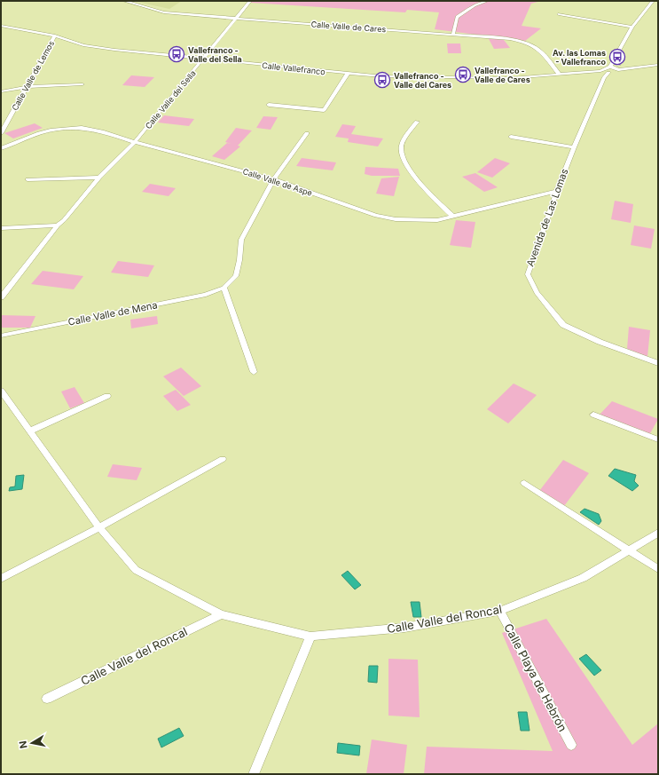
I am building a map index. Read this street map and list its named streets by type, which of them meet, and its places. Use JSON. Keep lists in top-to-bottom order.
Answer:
{
  "streets": {
    "street": [
      "Calle Valle de Cares",
      "Calle Vallefranco",
      "Calle Valle de Lemos",
      "Calle Valle del Sella",
      "Calle Valle de Aspe",
      "Avenida de Las Lomas",
      "Calle Valle de Mena",
      "Calle Valle del Roncal",
      "Calle Playa de Hebrón"
    ]
  },
  "crossings": [
    ["Calle Valle de Cares", "Calle Vallefranco"],
    ["Calle Valle de Cares", "Calle Valle del Sella"],
    ["Calle Vallefranco", "Calle Valle de Lemos"],
    ["Calle Vallefranco", "Calle Valle del Sella"],
    ["Calle Vallefranco", "Avenida de Las Lomas"],
    ["Calle Valle del Sella", "Calle Valle de Aspe"],
    ["Calle Valle de Aspe", "Avenida de Las Lomas"],
    ["Calle Valle de Aspe", "Calle Valle de Mena"],
    ["Calle Valle del Roncal", "Calle Playa de Hebrón"]
  ],
  "places": {
    "bus stop": [
      "Vallefranco - Valle del Sella",
      "Av. las Lomas - Vallefranco",
      "Vallefranco - Valle de Cares",
      "Vallefranco - Valle del Cares"
    ]
  },
  "north": "left"
}
